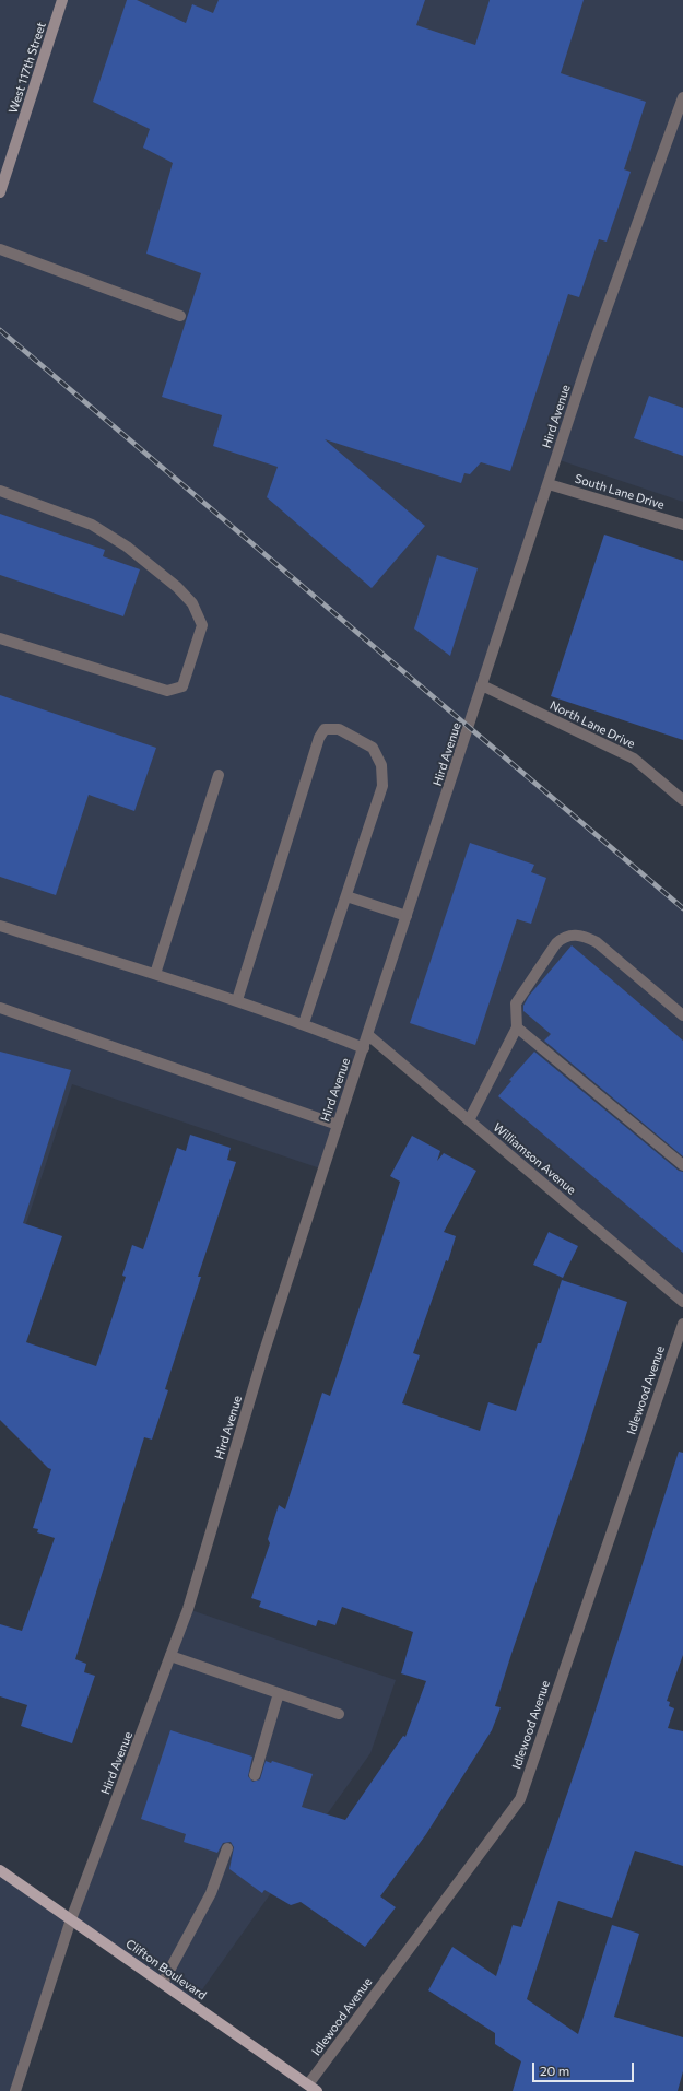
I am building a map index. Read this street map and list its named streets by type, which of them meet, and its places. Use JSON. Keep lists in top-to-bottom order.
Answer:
{
  "streets": {
    "main road": ["West 117th Street", "Clifton Boulevard"],
    "street": [
      "Hird Avenue",
      "South Lane Drive",
      "North Lane Drive",
      "Williamson Avenue",
      "Idlewood Avenue"
    ]
  },
  "crossings": [
    ["Hird Avenue", "South Lane Drive"],
    ["Hird Avenue", "North Lane Drive"],
    ["Hird Avenue", "Williamson Avenue"],
    ["Hird Avenue", "Clifton Boulevard"],
    ["Idlewood Avenue", "Clifton Boulevard"]
  ],
  "scale_bar": "20 m"
}
